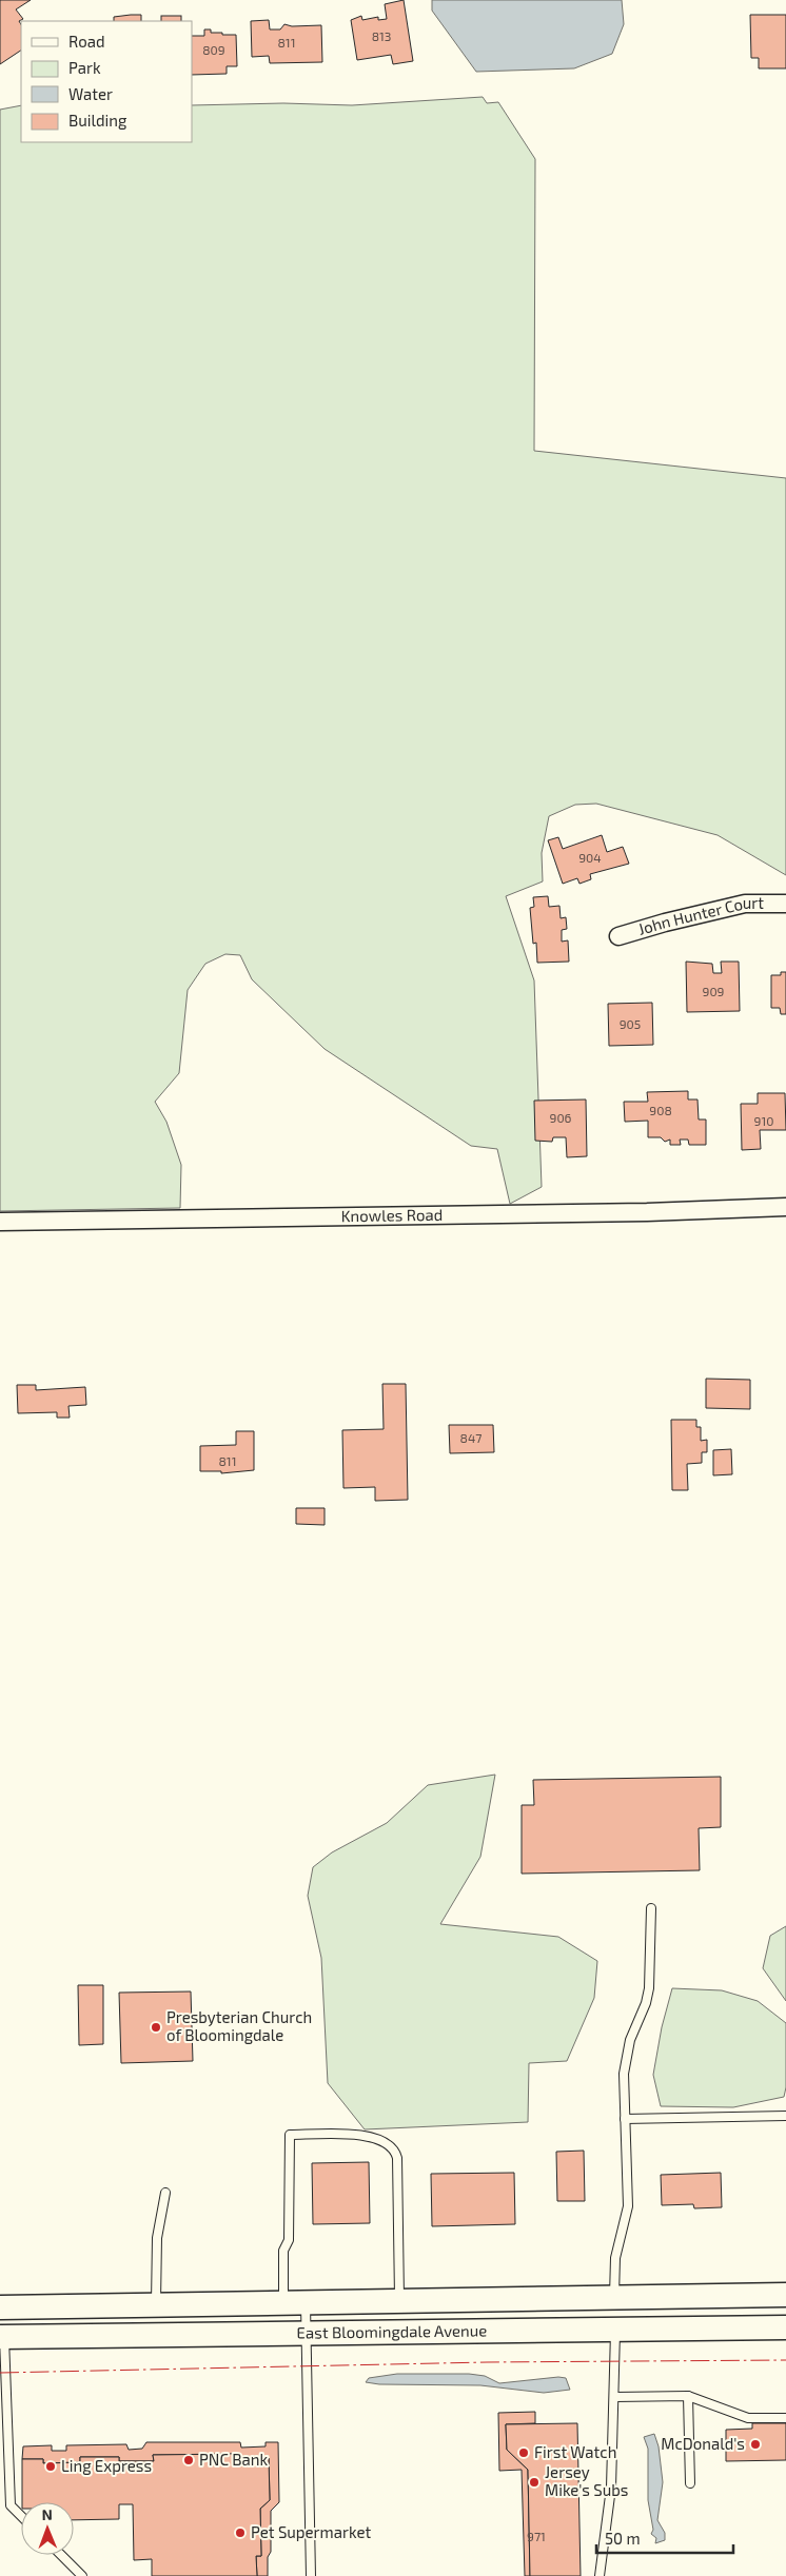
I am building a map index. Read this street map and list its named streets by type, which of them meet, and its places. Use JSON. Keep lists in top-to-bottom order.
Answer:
{
  "streets": {
    "main road": ["East Bloomingdale Avenue"],
    "street": ["John Hunter Court", "Knowles Road"]
  },
  "places": [
    "Presbyterian Church of Bloomingdale",
    "McDonald's",
    "First Watch",
    "PNC Bank",
    "Ling Express",
    "Jersey Mike's Subs",
    "Pet Supermarket"
  ],
  "house_numbers": [
    "813",
    "811",
    "809",
    "904",
    "909",
    "905",
    "908",
    "906",
    "910",
    "847",
    "811",
    "971"
  ],
  "legend": [
    "Road",
    "Park",
    "Water",
    "Building"
  ],
  "scale_bar": "50 m",
  "north": "top"
}
